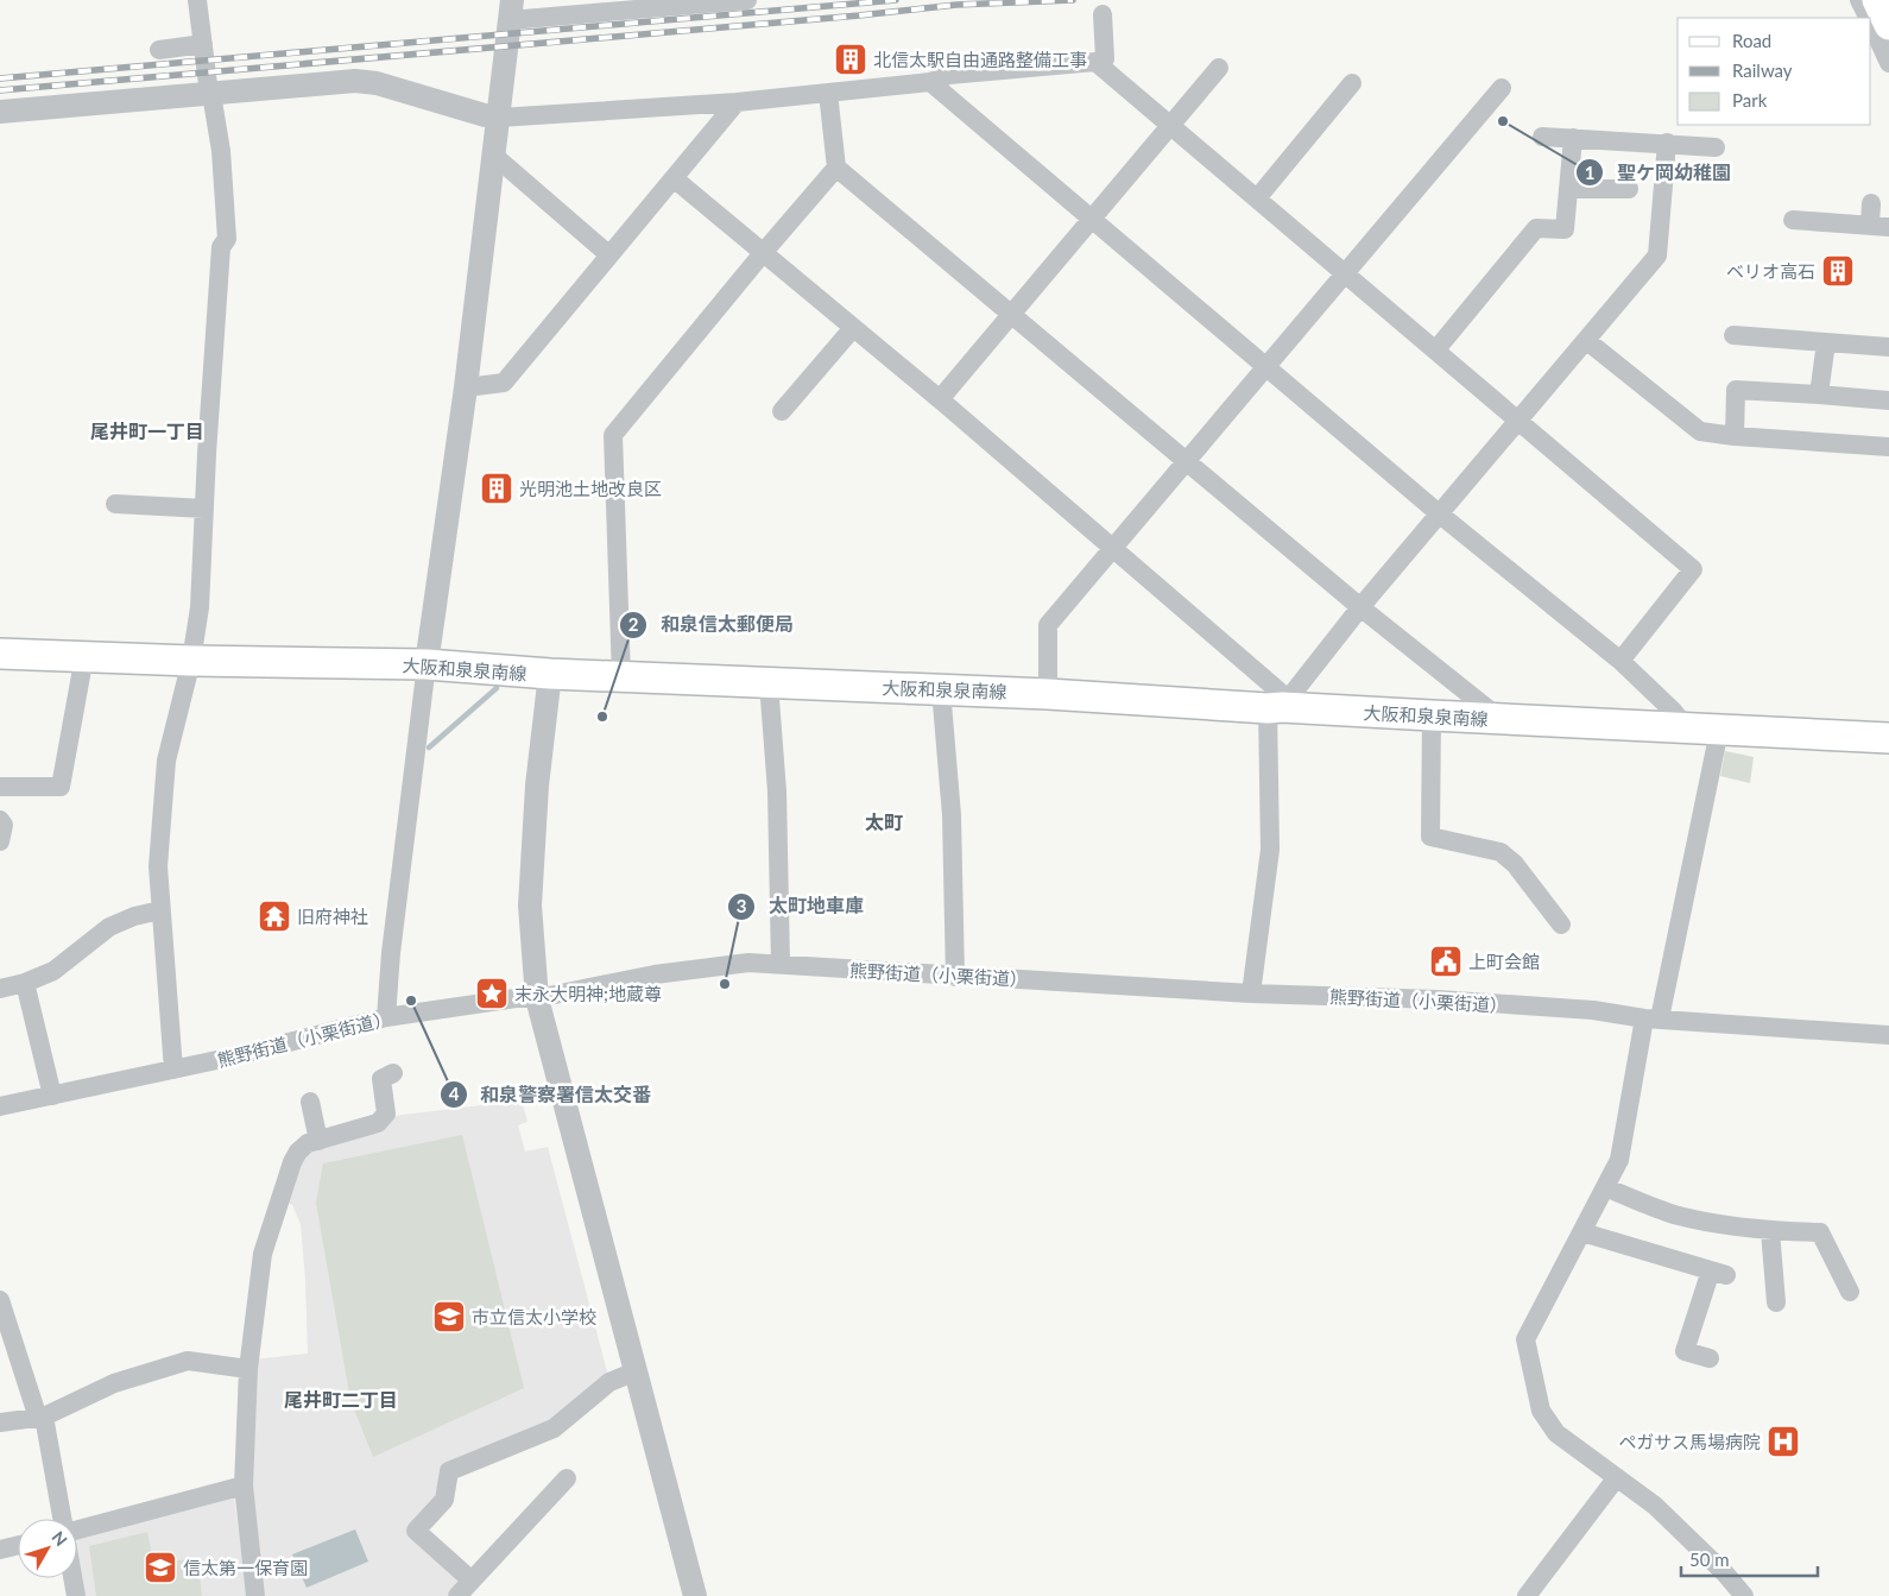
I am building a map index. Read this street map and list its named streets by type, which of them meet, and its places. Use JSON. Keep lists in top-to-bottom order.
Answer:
{
  "streets": {
    "main road": ["大阪和泉泉南線"],
    "street": ["熊野街道（小栗街道）"]
  },
  "districts": ["尾井町一丁目", "太町", "尾井町二丁目"],
  "places": {
    "building": ["北信太駅自由通路整備工事", "ベリオ高石", "光明池土地改良区"],
    "other": [
      "聖ケ岡幼稚園",
      "和泉信太郵便局",
      "太町地車庫",
      "和泉警察署信太交番"
    ],
    "temple": ["旧府神社"],
    "public building": ["上町会館"],
    "place": ["末永大明神;地蔵尊"],
    "school or university": ["市立信太小学校", "信太第一保育園"],
    "hospital": ["ペガサス馬場病院"]
  },
  "legend": ["Road", "Railway", "Park"],
  "scale_bar": "50 m",
  "north": "top right"
}
